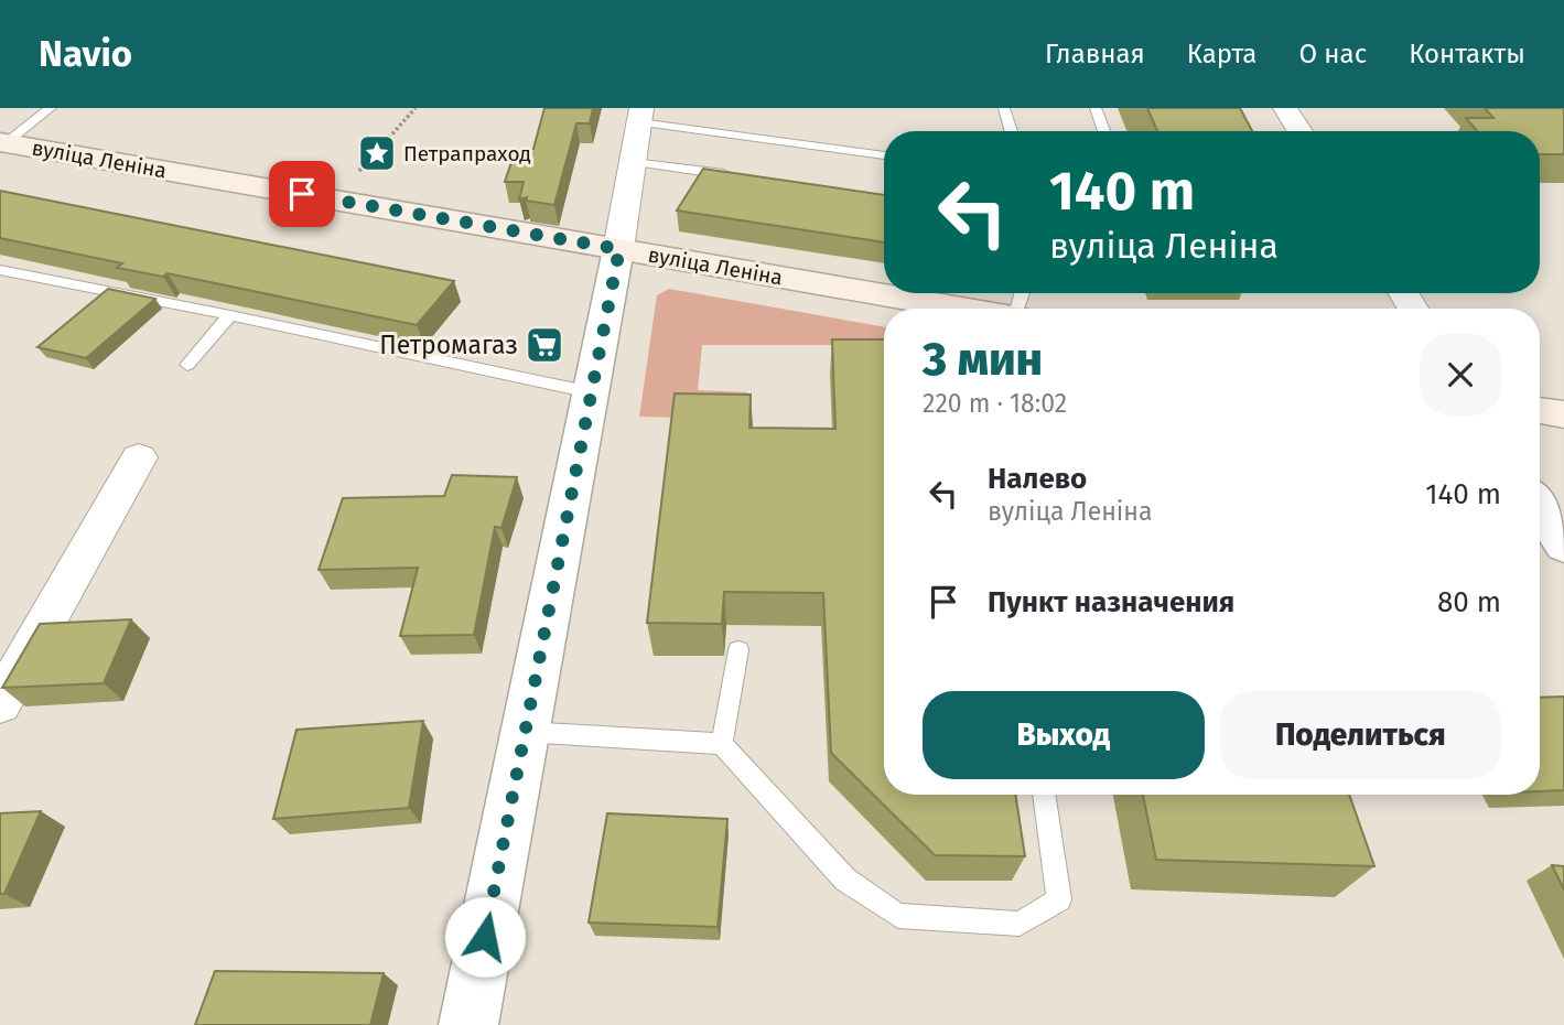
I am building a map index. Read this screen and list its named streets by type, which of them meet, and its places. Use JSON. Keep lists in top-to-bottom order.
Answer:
{
  "streets": {
    "main road": ["вуліца Леніна"]
  },
  "places": {
    "place": ["Петрапраход"],
    "supermarket": ["Петромагаз"]
  },
  "page": {
    "header": "Navio",
    "nav": [
      "Главная",
      "Карта",
      "О нас",
      "Контакты"
    ],
    "turn": ["140 m", "вуліца Леніна"],
    "heading": ["3 мин", "220 m · 18:02"],
    "list": [
      {
        "name": "Налево",
        "note": "вуліца Леніна",
        "value": "140 m"
      },
      {
        "name": "Пункт назначения",
        "value": "80 m"
      }
    ],
    "buttons": ["Выход", "Поделиться"]
  }
}
